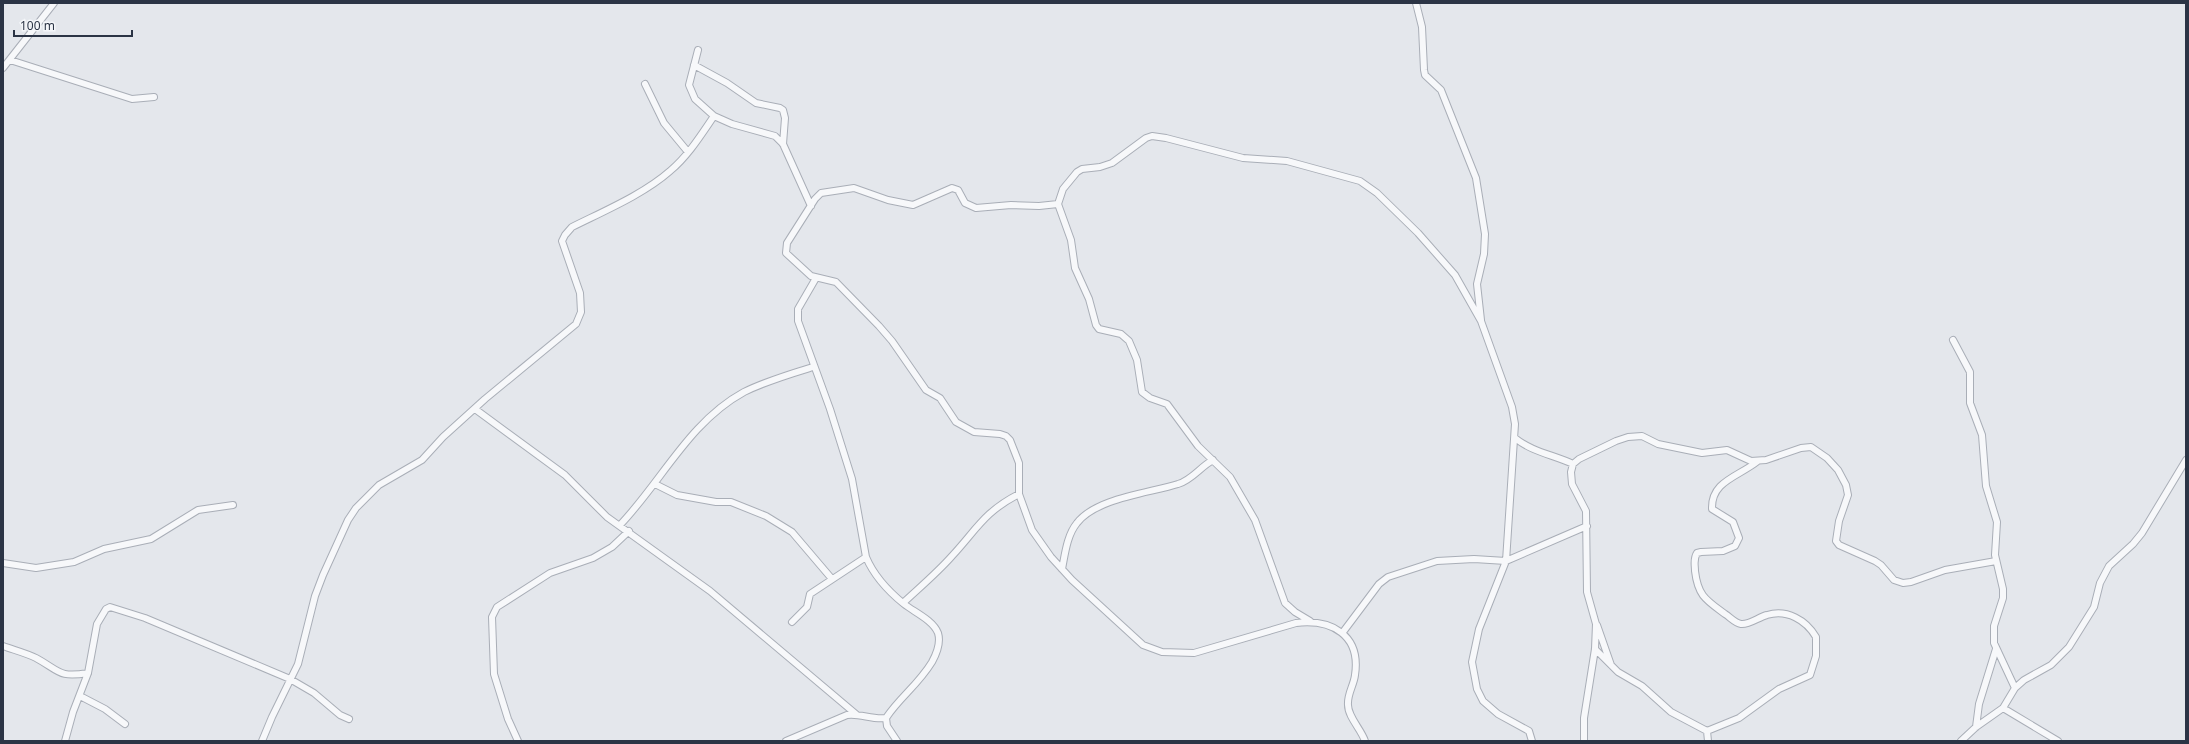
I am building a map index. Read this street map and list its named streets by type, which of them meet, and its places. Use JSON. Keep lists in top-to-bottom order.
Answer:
{
  "scale_bar": "100 m"
}
